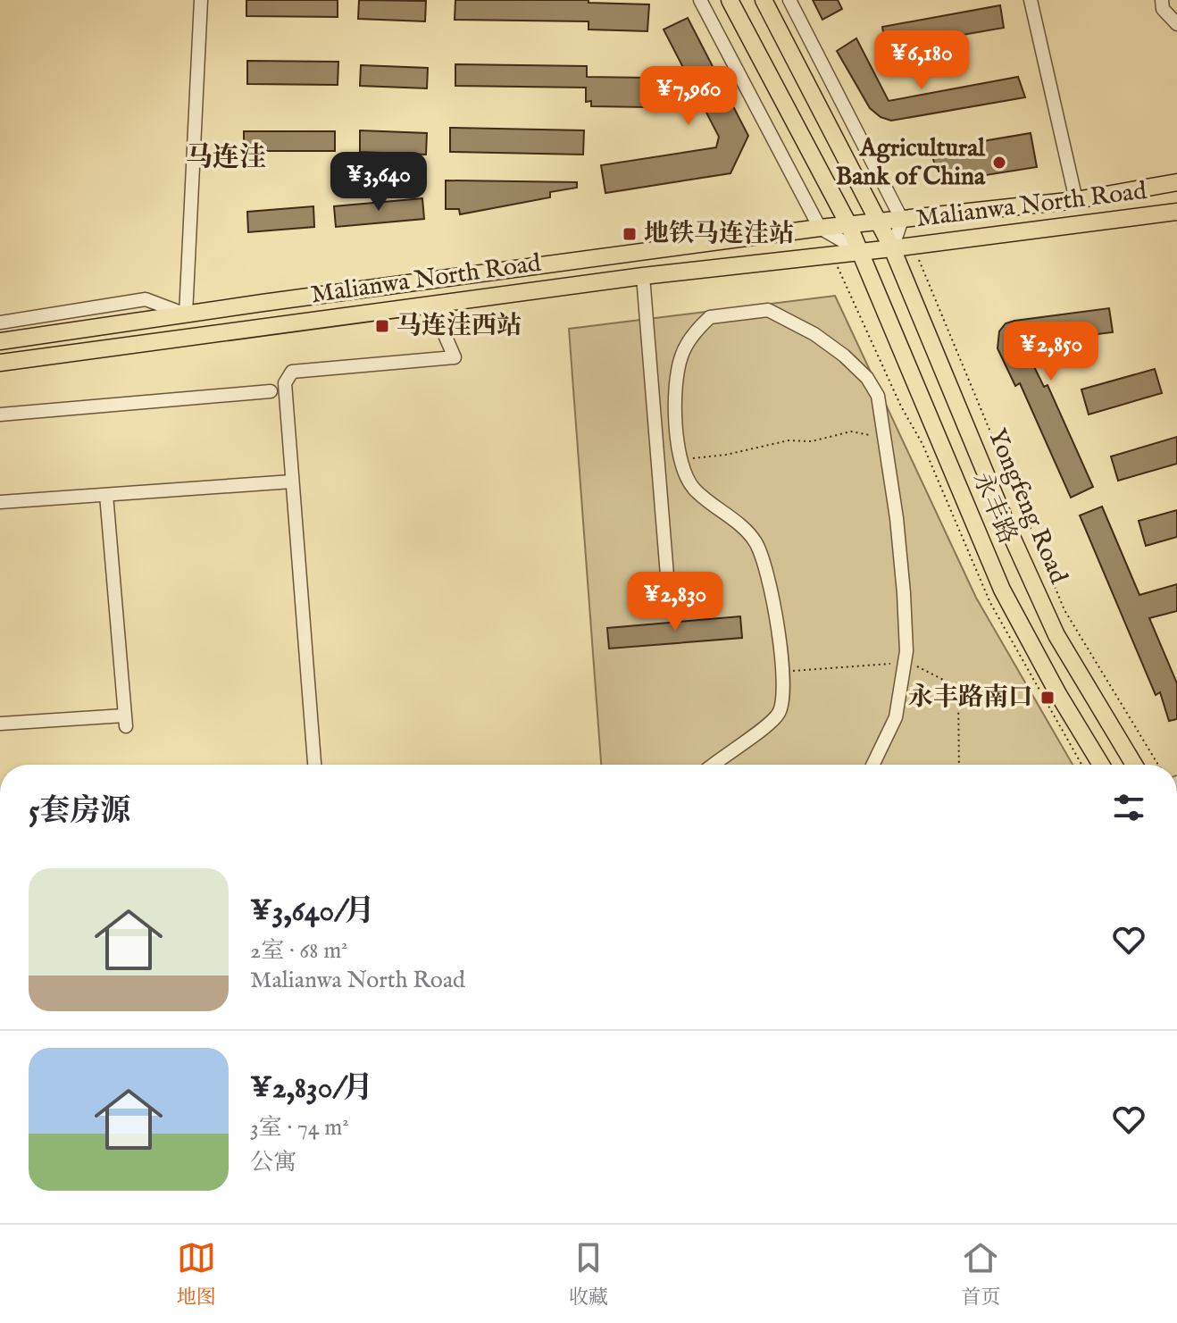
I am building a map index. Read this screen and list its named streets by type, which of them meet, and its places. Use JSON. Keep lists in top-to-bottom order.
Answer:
{
  "streets": {
    "main road": ["Malianwa North Road", "Yongfeng Road", "永丰路"]
  },
  "crossings": [
    ["Malianwa North Road", "Yongfeng Road"],
    ["Malianwa North Road", "永丰路"]
  ],
  "districts": ["马连洼"],
  "places": {
    "other": ["Agricultural Bank of China"],
    "transit": ["地铁马连洼站", "马连洼西站", "永丰路南口"]
  },
  "page": {
    "price": [
      "¥6,180",
      "¥7,960",
      "¥3,640",
      "¥2,850",
      "¥2,830"
    ],
    "heading": "5套房源",
    "list": [
      {
        "name": "¥3,640/月",
        "note": "2室 · 68 m² · Malianwa North Road"
      },
      {
        "name": "¥2,830/月",
        "note": "3室 · 74 m² · 公寓"
      }
    ],
    "tabs": ["地图", "收藏", "首页"]
  }
}
